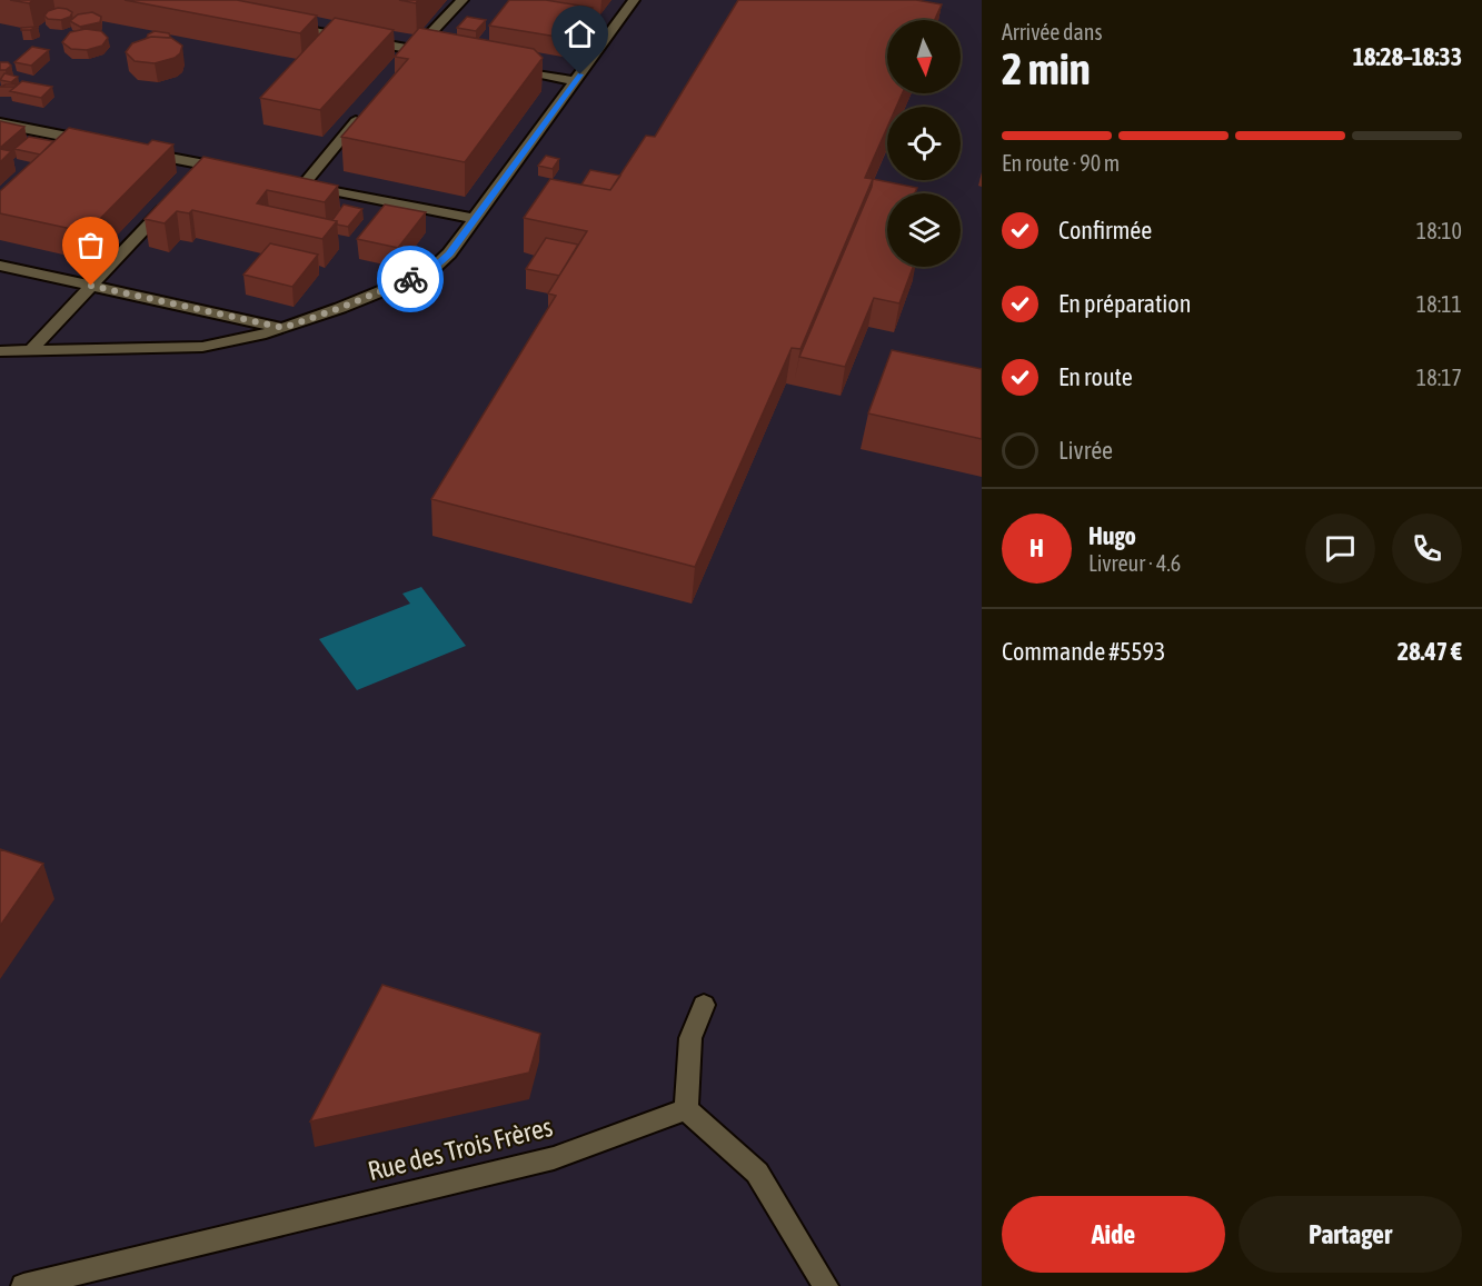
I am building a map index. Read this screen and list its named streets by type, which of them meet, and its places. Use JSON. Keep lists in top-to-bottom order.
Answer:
{
  "streets": {
    "lane": ["Rue des Trois Frères"]
  },
  "north": "bottom",
  "page": {
    "heading": ["2 min", "Arrivée dans", "18:28–18:33"],
    "panel": [
      "Hugo",
      "Livreur · 4.6",
      "Commande #5593",
      "28.47 €"
    ],
    "bar": "En route · 90 m",
    "list": [
      ["Confirmée", "18:10"],
      ["En préparation", "18:11"],
      ["En route", "18:17"],
      "Livrée"
    ],
    "round": "H",
    "buttons": ["Aide", "Partager"]
  }
}
